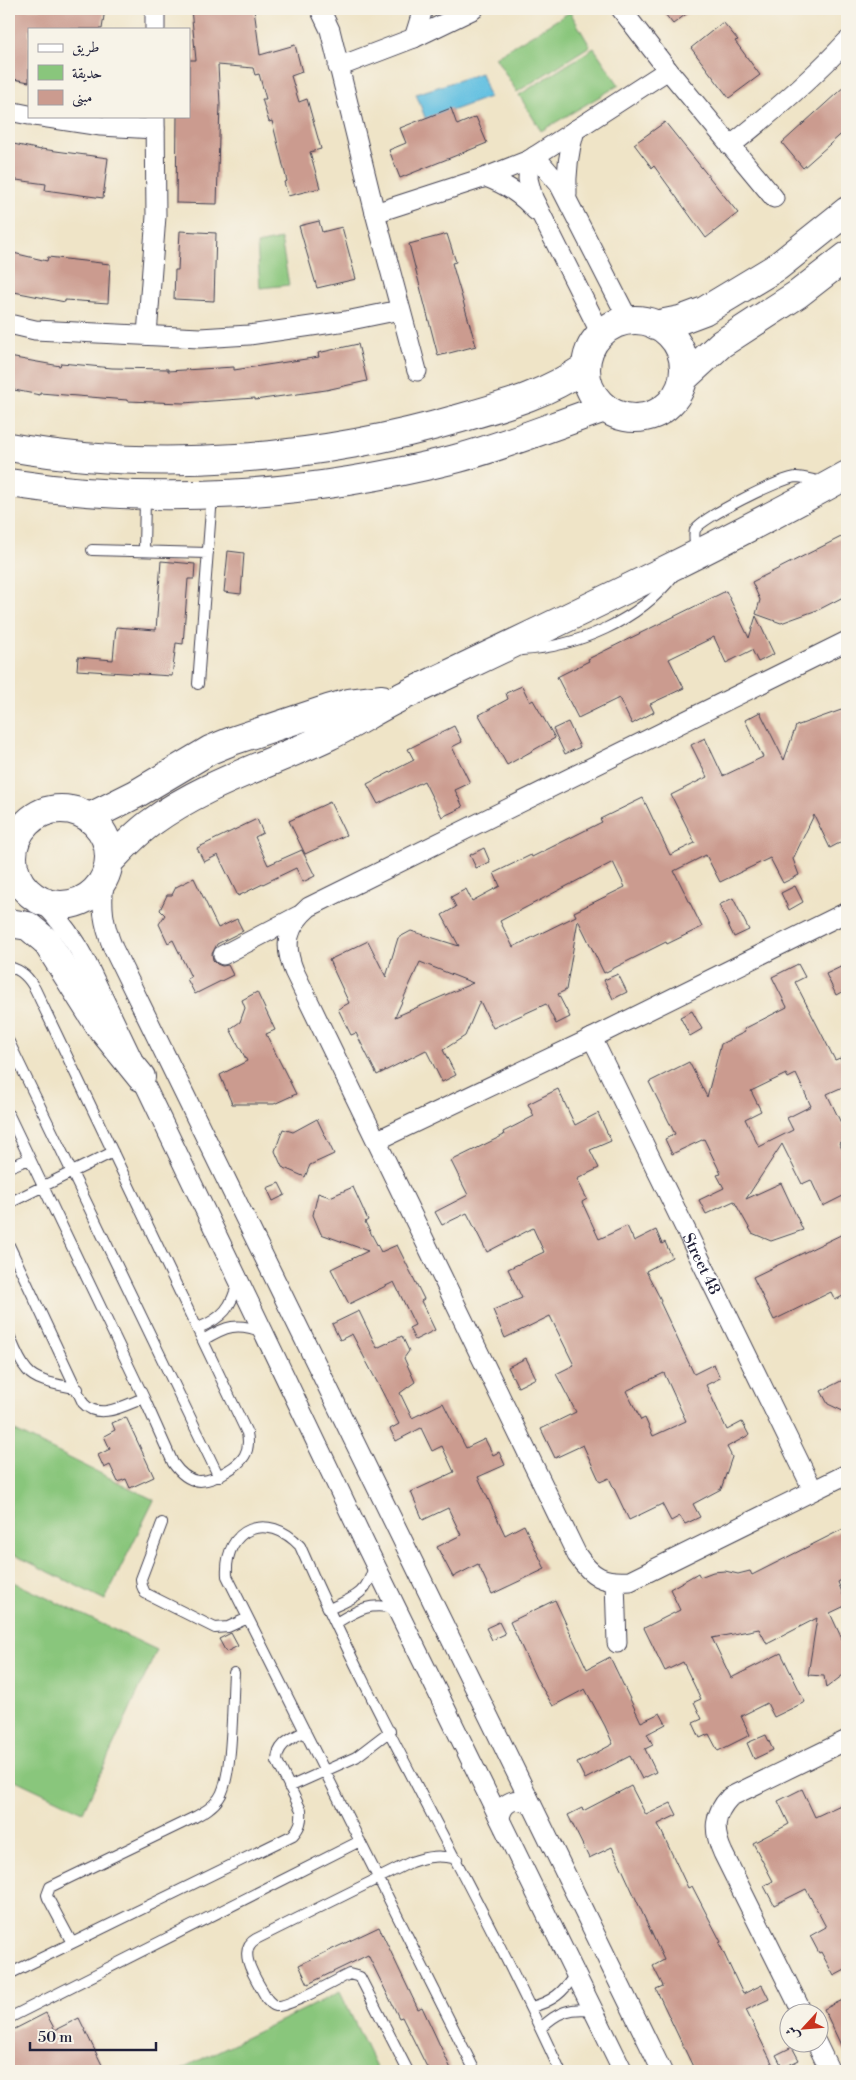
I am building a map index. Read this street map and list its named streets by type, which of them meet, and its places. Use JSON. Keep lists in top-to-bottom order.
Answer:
{
  "streets": {
    "street": ["Street 48"]
  },
  "legend": ["طريق", "حديقة", "مبنى"],
  "scale_bar": "50 m",
  "north": "bottom left"
}
